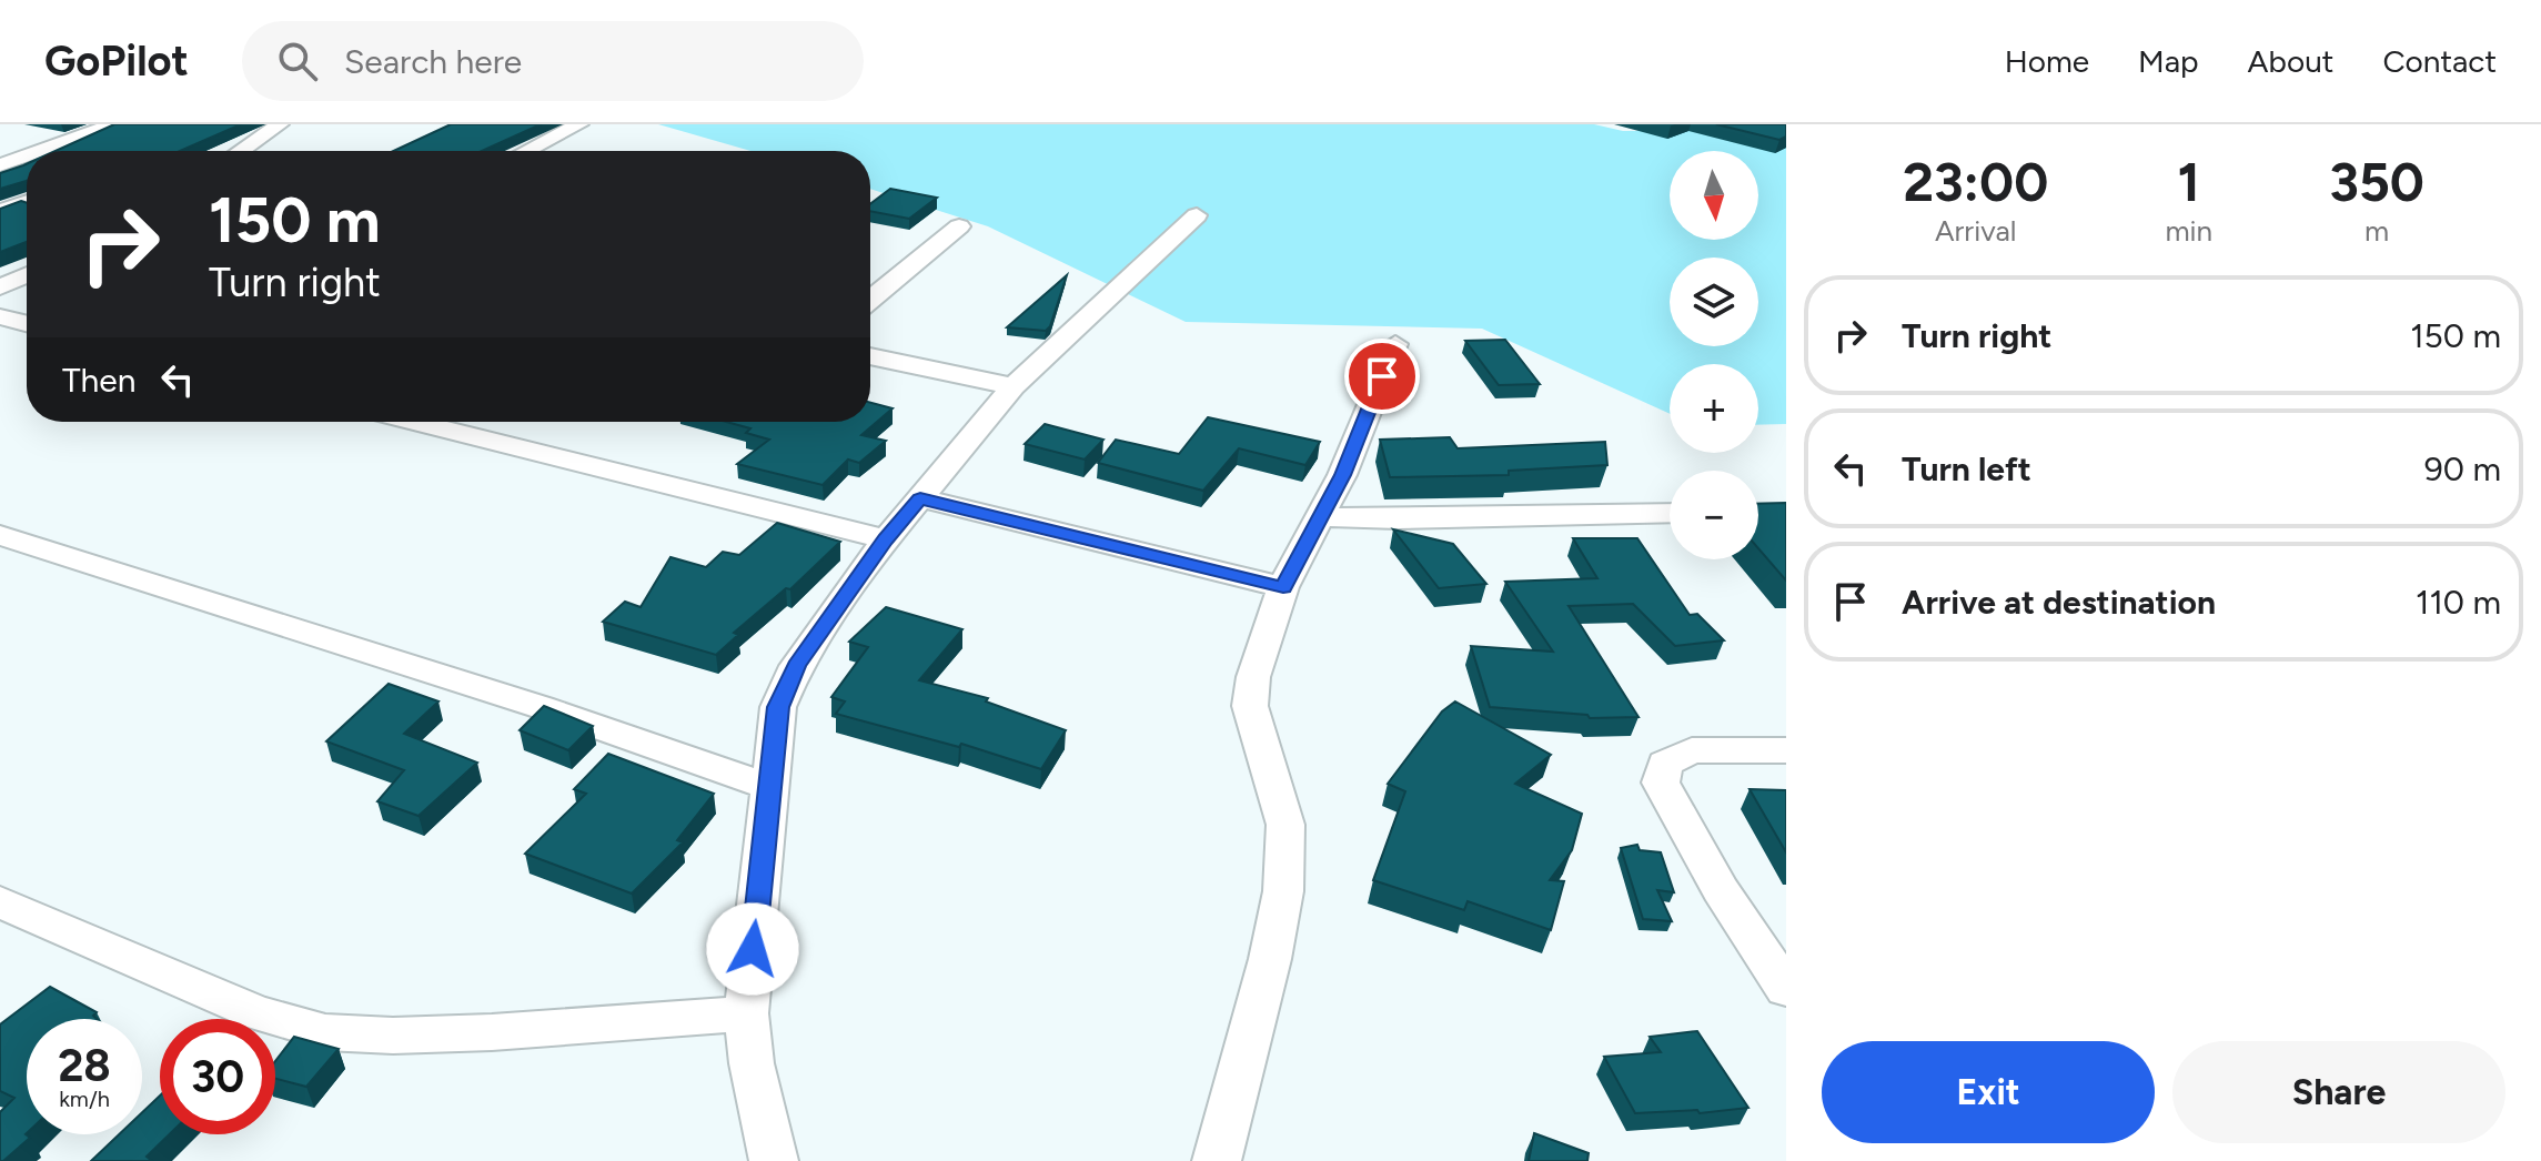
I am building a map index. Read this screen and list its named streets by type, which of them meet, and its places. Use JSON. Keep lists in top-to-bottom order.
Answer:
{
  "north": "bottom",
  "page": {
    "header": "GoPilot",
    "search": "Search here",
    "nav": [
      "Home",
      "Map",
      "About",
      "Contact"
    ],
    "eta": [
      "23:00",
      "Arrival",
      "1",
      "min",
      "350",
      "m"
    ],
    "map_buttons": ["+", "−"],
    "turn": ["150 m", "Turn right"],
    "list": [
      {
        "name": "Turn right",
        "value": "150 m"
      },
      {
        "name": "Turn left",
        "value": "90 m"
      },
      {
        "name": "Arrive at destination",
        "value": "110 m"
      }
    ],
    "then": "Then",
    "speed": "28 km/h",
    "limit": "30",
    "buttons": ["Exit", "Share"]
  }
}
